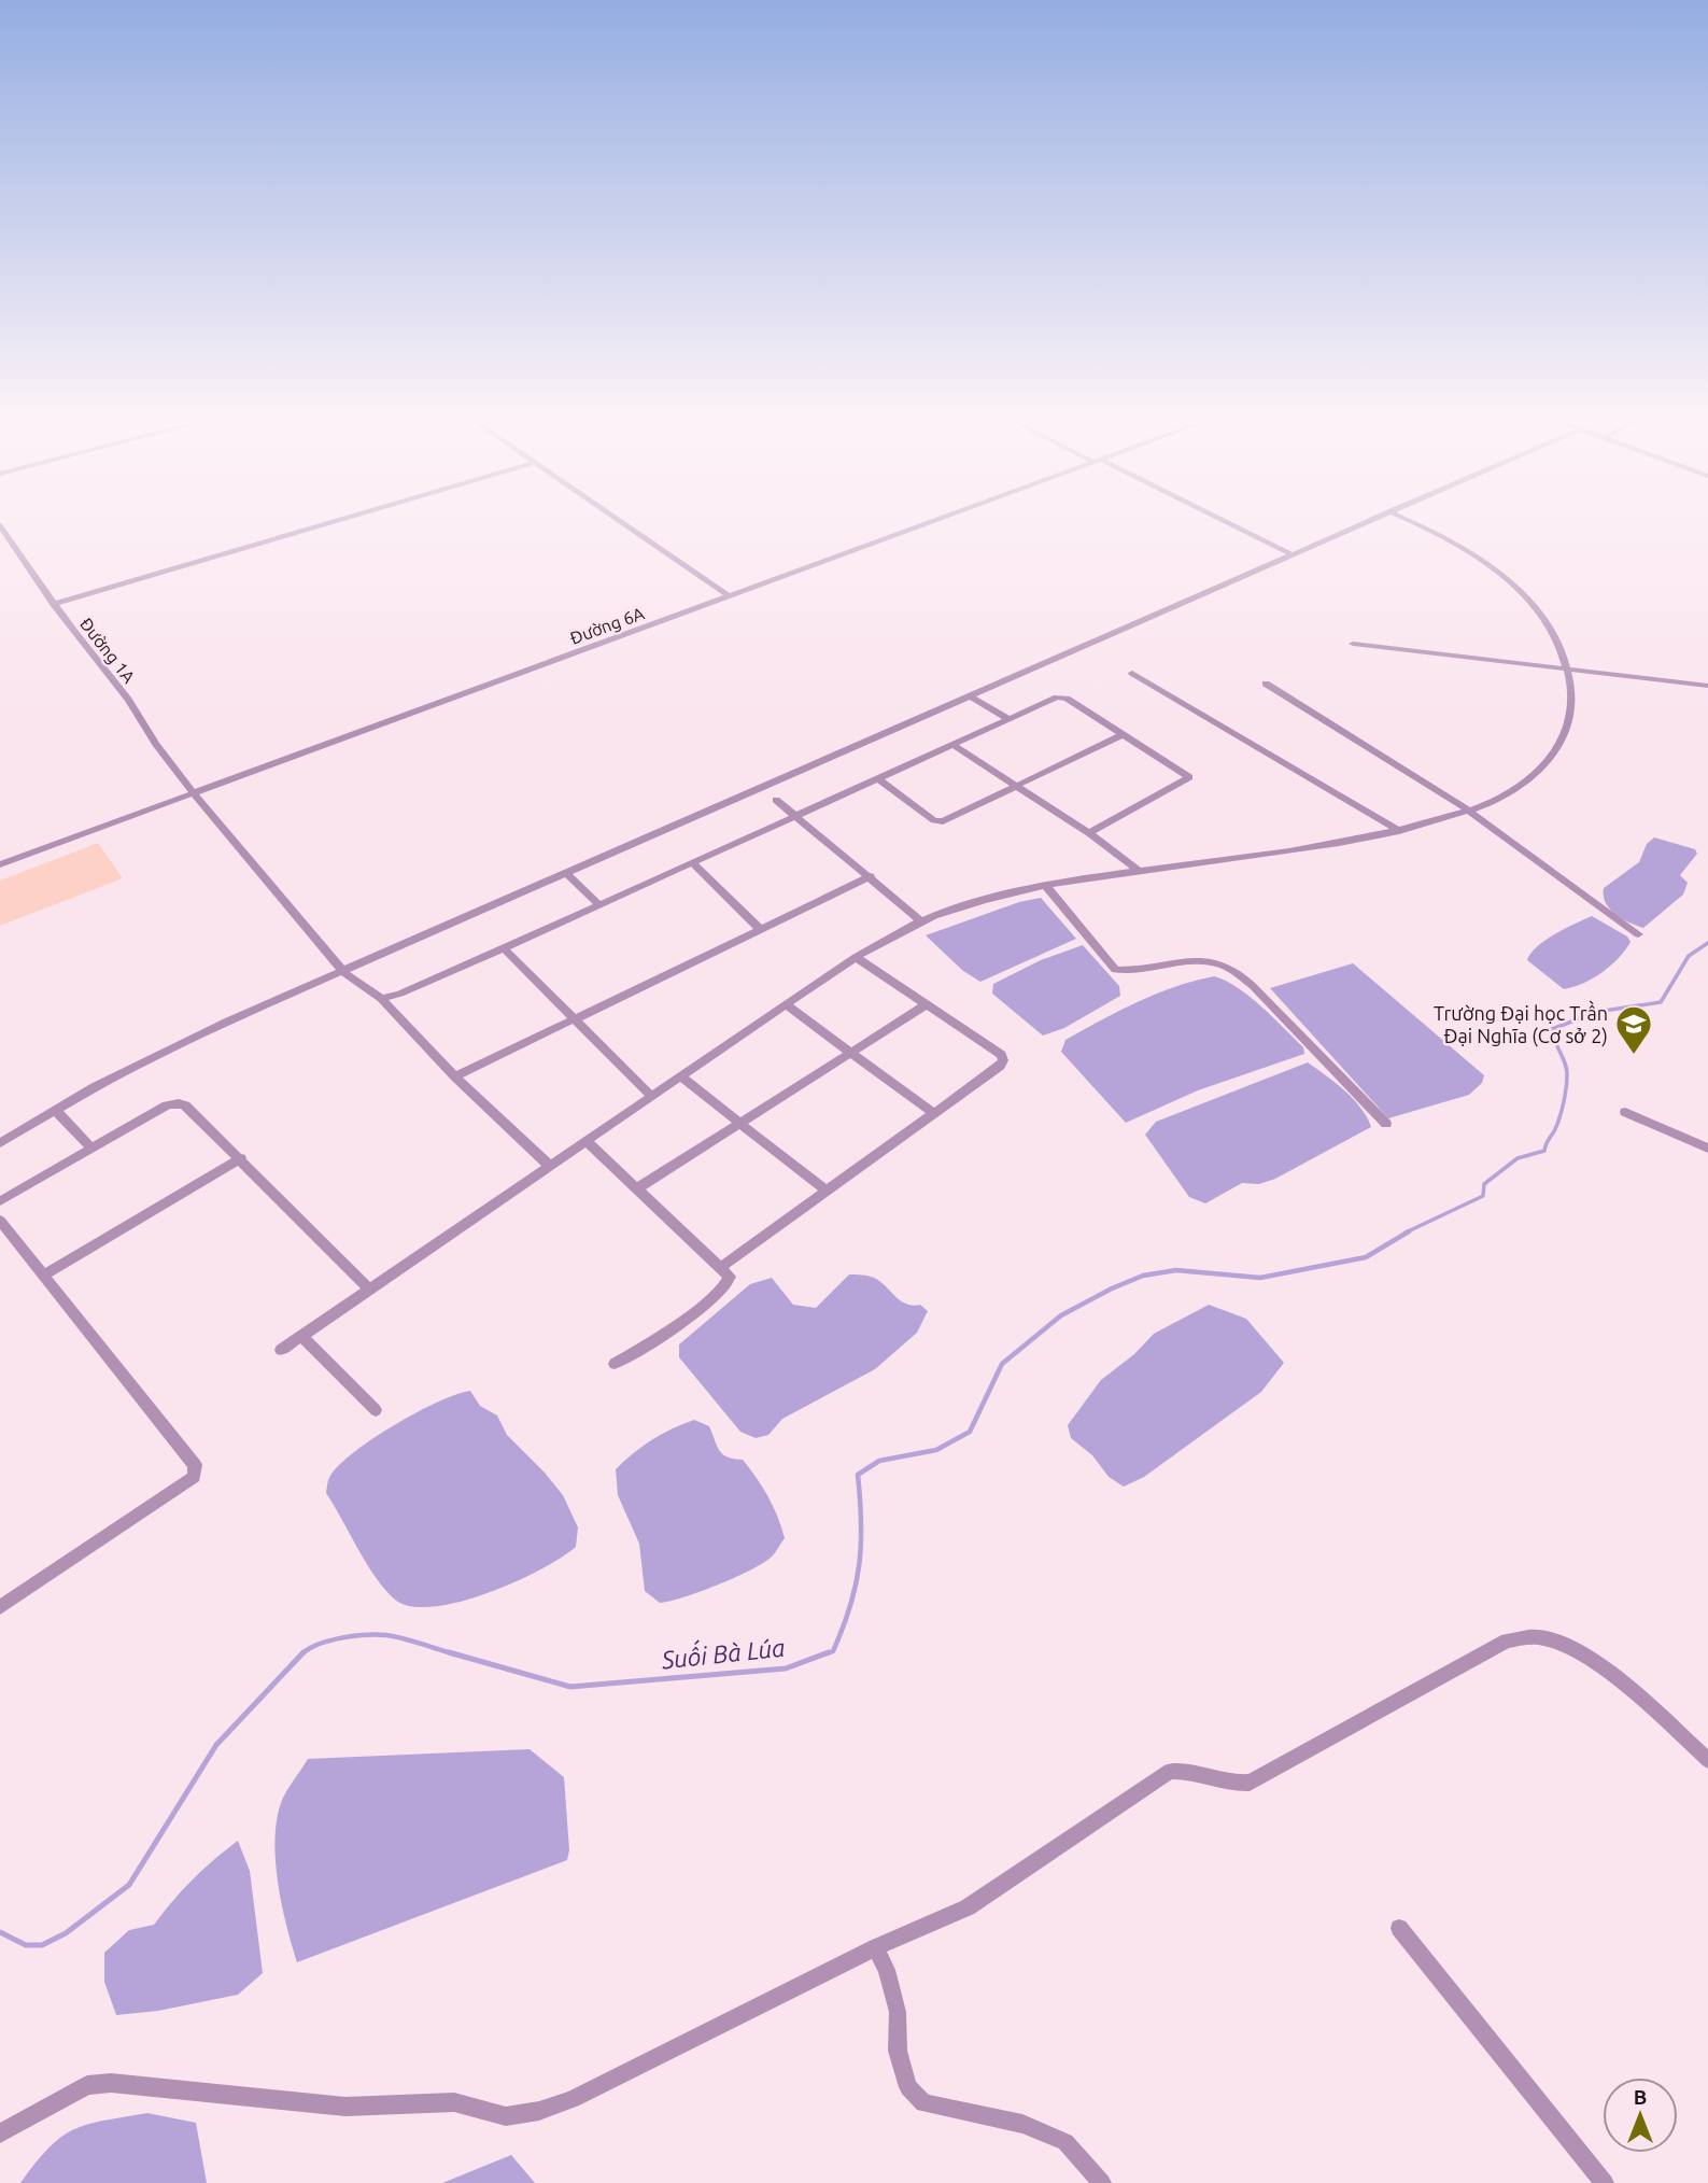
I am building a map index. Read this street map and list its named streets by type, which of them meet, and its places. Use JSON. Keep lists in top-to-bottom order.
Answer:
{
  "streets": {
    "street": ["Đường 6A", "Đường 1A"]
  },
  "crossings": [
    ["Đường 6A", "Đường 1A"]
  ],
  "water": ["Suối Bà Lúa"],
  "places": {
    "school or university": ["Trường Đại học Trần Đại Nghĩa (Cơ sở 2)"]
  },
  "north": "top"
}
